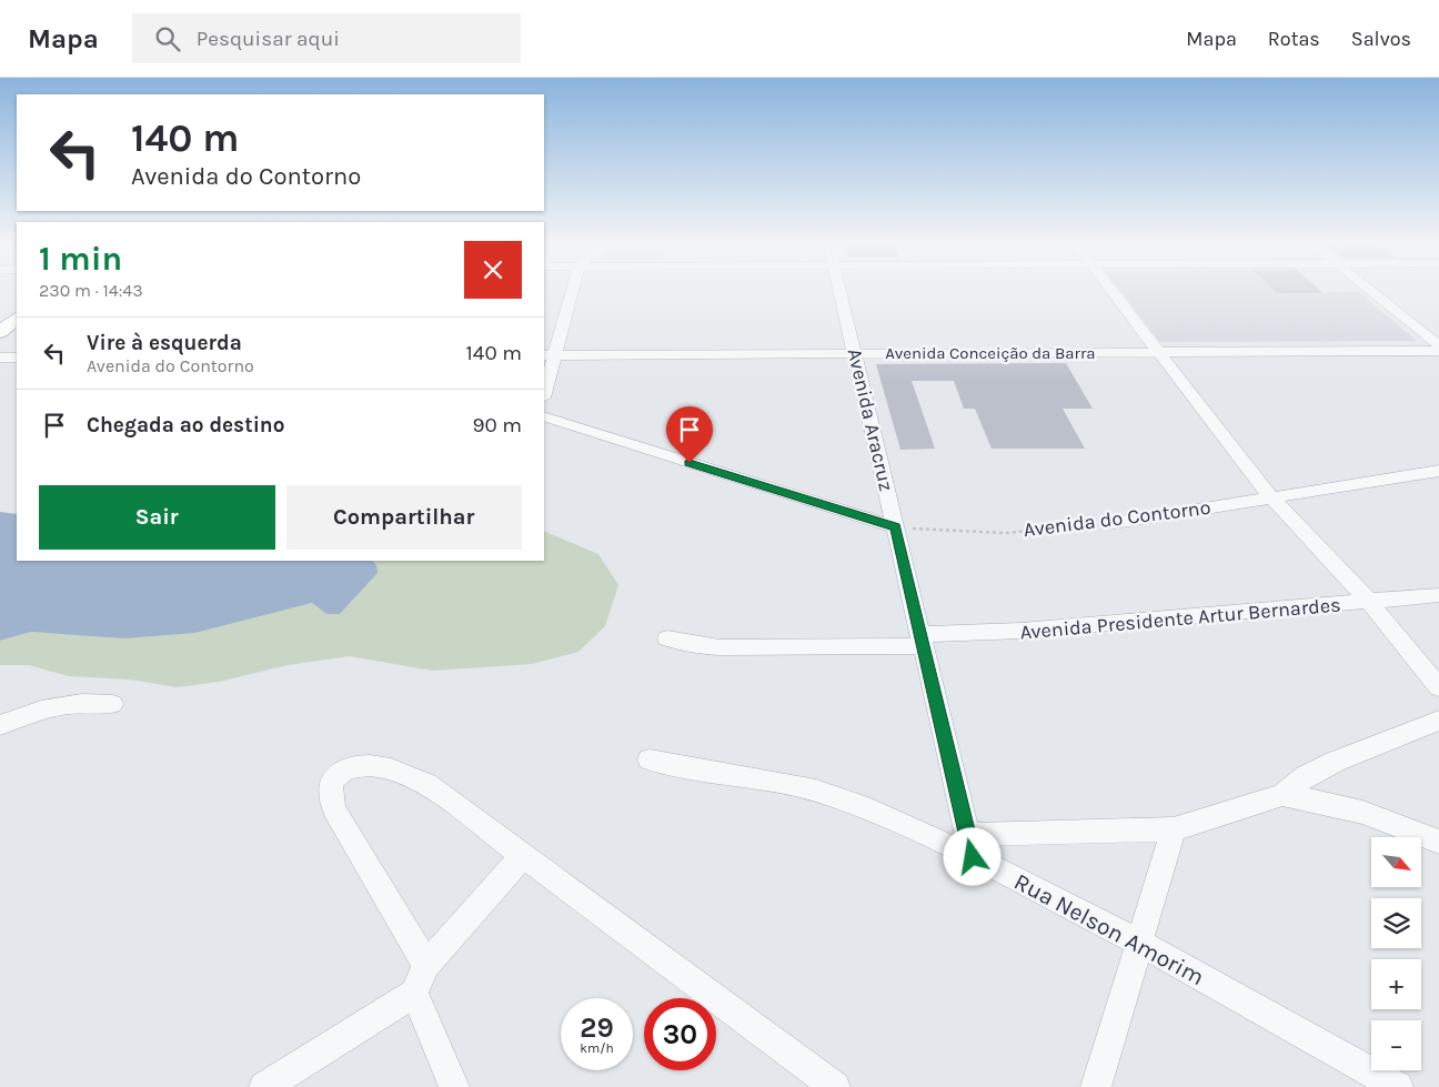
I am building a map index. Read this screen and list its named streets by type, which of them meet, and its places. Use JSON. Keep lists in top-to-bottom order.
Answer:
{
  "streets": {
    "street": [
      "Avenida Conceição da Barra",
      "Avenida Aracruz",
      "Avenida do Contorno",
      "Avenida Presidente Artur Bernardes",
      "Rua Nelson Amorim"
    ]
  },
  "crossings": [
    ["Avenida Conceição da Barra", "Avenida Aracruz"],
    ["Avenida Aracruz", "Avenida do Contorno"],
    ["Avenida Aracruz", "Avenida Presidente Artur Bernardes"],
    ["Avenida Aracruz", "Rua Nelson Amorim"]
  ],
  "north": "bottom right",
  "page": {
    "header": "Mapa",
    "search": "Pesquisar aqui",
    "nav": ["Mapa", "Rotas", "Salvos"],
    "turn": ["140 m", "Avenida do Contorno"],
    "heading": ["1 min", "230 m · 14:43"],
    "list": [
      {
        "name": "Vire à esquerda",
        "note": "Avenida do Contorno",
        "value": "140 m"
      },
      {
        "name": "Chegada ao destino",
        "value": "90 m"
      }
    ],
    "buttons": ["Sair", "Compartilhar"],
    "map_buttons": ["+", "−"],
    "speed": "29 km/h",
    "limit": "30"
  }
}
